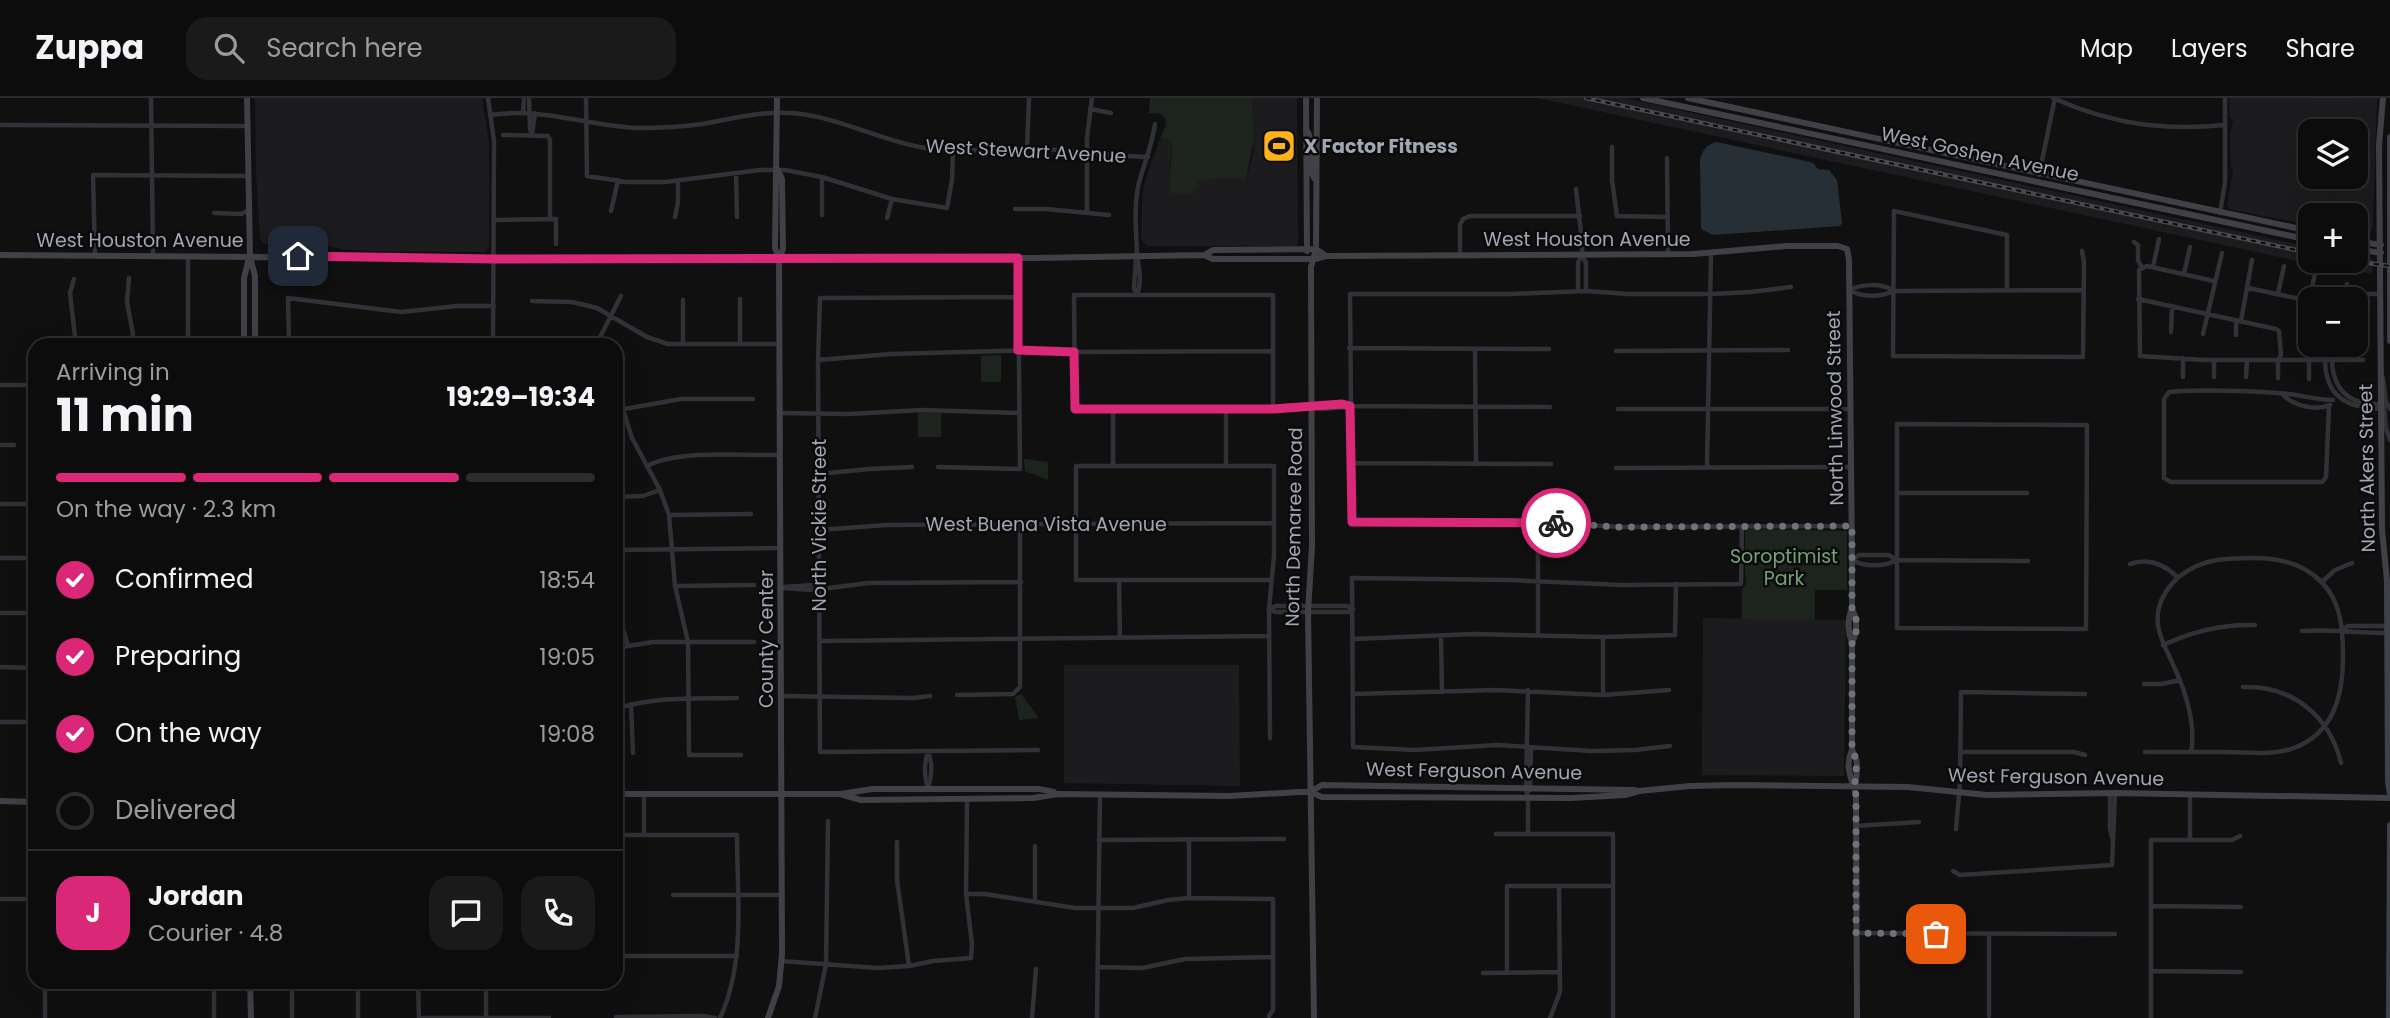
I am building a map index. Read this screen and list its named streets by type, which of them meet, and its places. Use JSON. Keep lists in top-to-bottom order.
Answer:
{
  "streets": {
    "main road": [
      "West Goshen Avenue",
      "West Houston Avenue",
      "North Linwood Street",
      "North Akers Street",
      "North Demaree Road",
      "County Center",
      "West Ferguson Avenue"
    ],
    "street": ["West Stewart Avenue", "West Buena Vista Avenue", "North Vickie Street"]
  },
  "crossings": [
    ["West Stewart Avenue", "County Center"],
    ["West Houston Avenue", "North Linwood Street"],
    ["West Houston Avenue", "North Demaree Road"],
    ["West Houston Avenue", "County Center"],
    ["North Linwood Street", "West Ferguson Avenue"],
    ["North Akers Street", "West Ferguson Avenue"],
    ["West Buena Vista Avenue", "North Vickie Street"],
    ["North Demaree Road", "West Ferguson Avenue"],
    ["County Center", "West Ferguson Avenue"]
  ],
  "parks": ["Soroptimist Park"],
  "places": {
    "sports": ["X Factor Fitness"]
  },
  "page": {
    "header": "Zuppa",
    "search": "Search here",
    "nav": ["Map", "Layers", "Share"],
    "map_buttons": ["+", "−"],
    "heading": ["11 min", "Arriving in", "19:29–19:34"],
    "panel": ["Jordan", "Courier · 4.8"],
    "bar": "On the way · 2.3 km",
    "list": [
      ["Confirmed", "18:54"],
      ["Preparing", "19:05"],
      ["On the way", "19:08"],
      "Delivered"
    ],
    "round": "J"
  }
}
